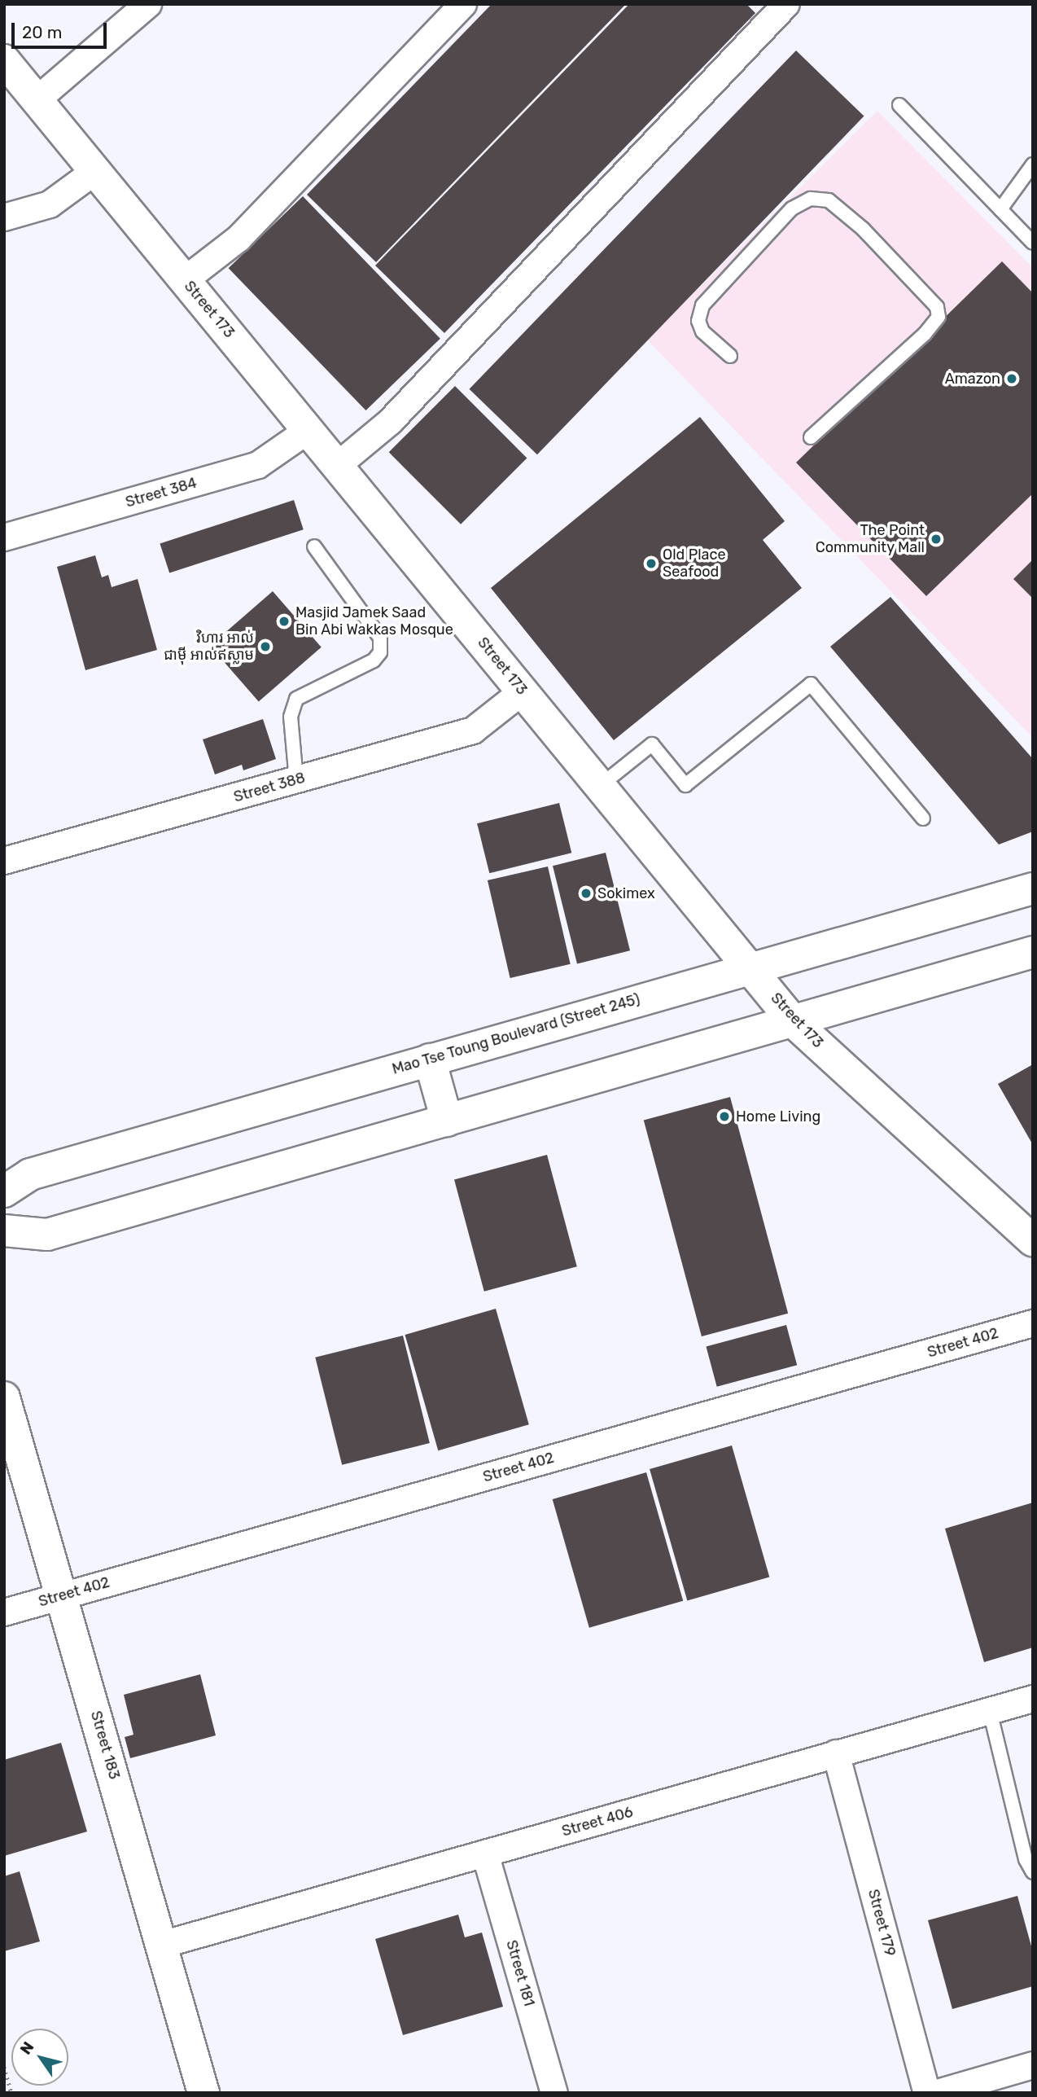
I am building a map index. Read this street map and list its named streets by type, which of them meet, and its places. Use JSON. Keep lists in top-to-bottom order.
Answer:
{
  "streets": {
    "street": [
      "Street 173",
      "Street 384",
      "Street 388",
      "Mao Tse Toung Boulevard (Street 245)",
      "Street 402",
      "Street 183",
      "Street 406",
      "Street 179",
      "Street 181"
    ]
  },
  "crossings": [
    ["Street 173", "Street 384"],
    ["Street 173", "Street 388"],
    ["Street 173", "Mao Tse Toung Boulevard (Street 245)"],
    ["Street 402", "Street 183"],
    ["Street 183", "Street 406"],
    ["Street 406", "Street 179"],
    ["Street 406", "Street 181"]
  ],
  "places": [
    "Amazon",
    "The Point Community Mall",
    "Old Place Seafood",
    "Masjid Jamek Saad Bin Abi Wakkas Mosque",
    "វិហារ អាល់ ជាម៉ី អាល់ឥស្លាម",
    "Sokimex",
    "Home Living"
  ],
  "scale_bar": "20 m",
  "north": "top left"
}
